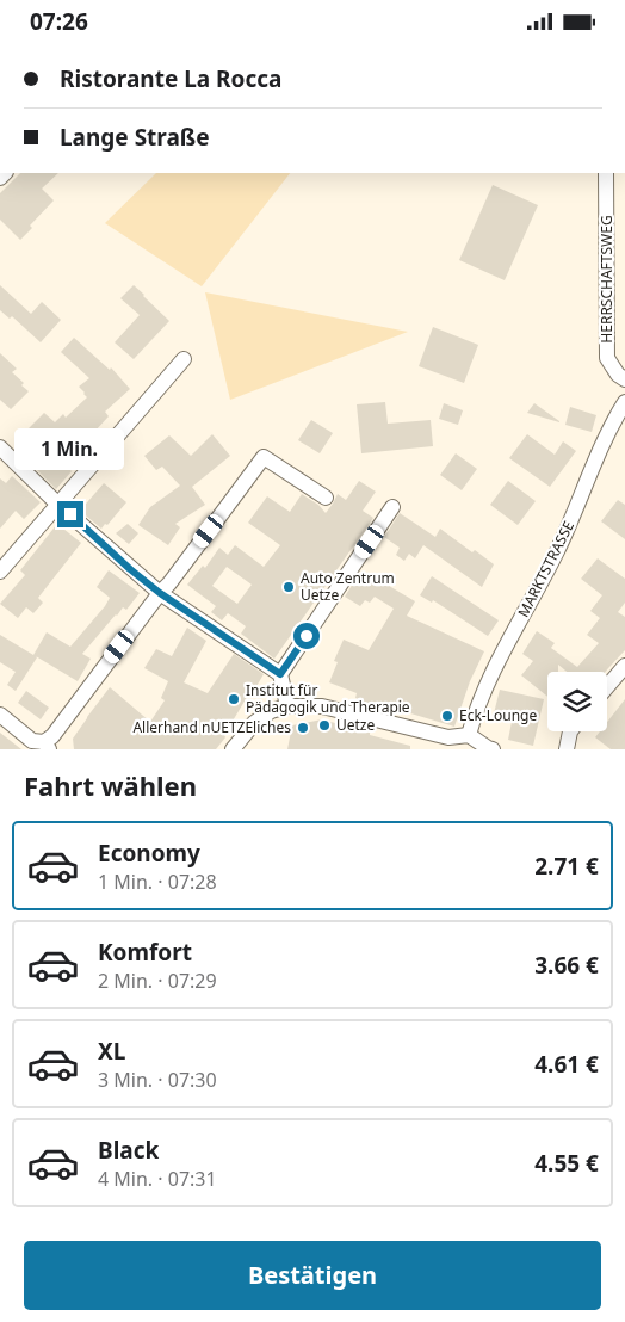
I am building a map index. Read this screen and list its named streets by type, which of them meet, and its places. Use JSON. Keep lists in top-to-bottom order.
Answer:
{
  "streets": {
    "street": ["HERRSCHAFTSWEG", "MARKTSTRASSE"]
  },
  "places": [
    "Auto Zentrum Uetze",
    "Institut für Pädagogik und Therapie",
    "Eck-Lounge",
    "Uetze",
    "Allerhand nUETZEliches"
  ],
  "page": {
    "status": "07:26",
    "banner": ["Ristorante La Rocca", "Lange Straße"],
    "bubble": "1 Min.",
    "heading": "Fahrt wählen",
    "list": [
      {
        "name": "Economy",
        "note": "1 Min. · 07:28",
        "value": "2.71 €"
      },
      {
        "name": "Komfort",
        "note": "2 Min. · 07:29",
        "value": "3.66 €"
      },
      {
        "name": "XL",
        "note": "3 Min. · 07:30",
        "value": "4.61 €"
      },
      {
        "name": "Black",
        "note": "4 Min. · 07:31",
        "value": "4.55 €"
      }
    ],
    "buttons": "Bestätigen"
  }
}
